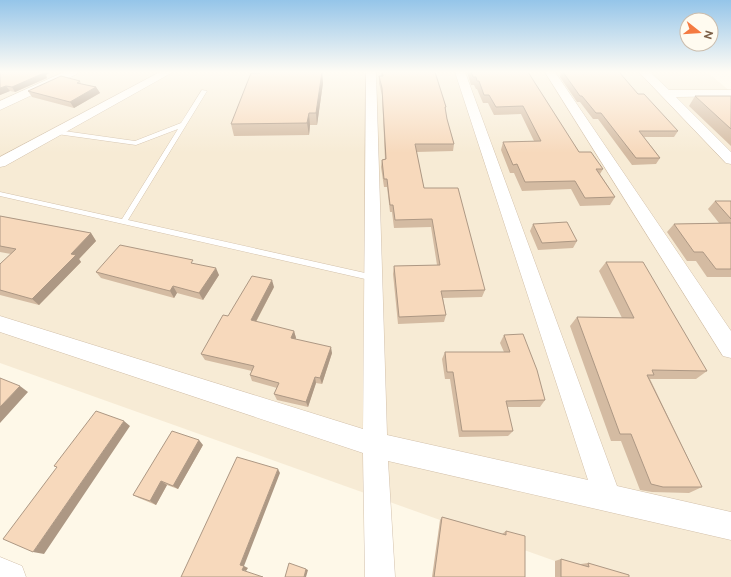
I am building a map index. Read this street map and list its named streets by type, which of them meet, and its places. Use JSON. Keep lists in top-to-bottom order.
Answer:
{
  "north": "right"
}
